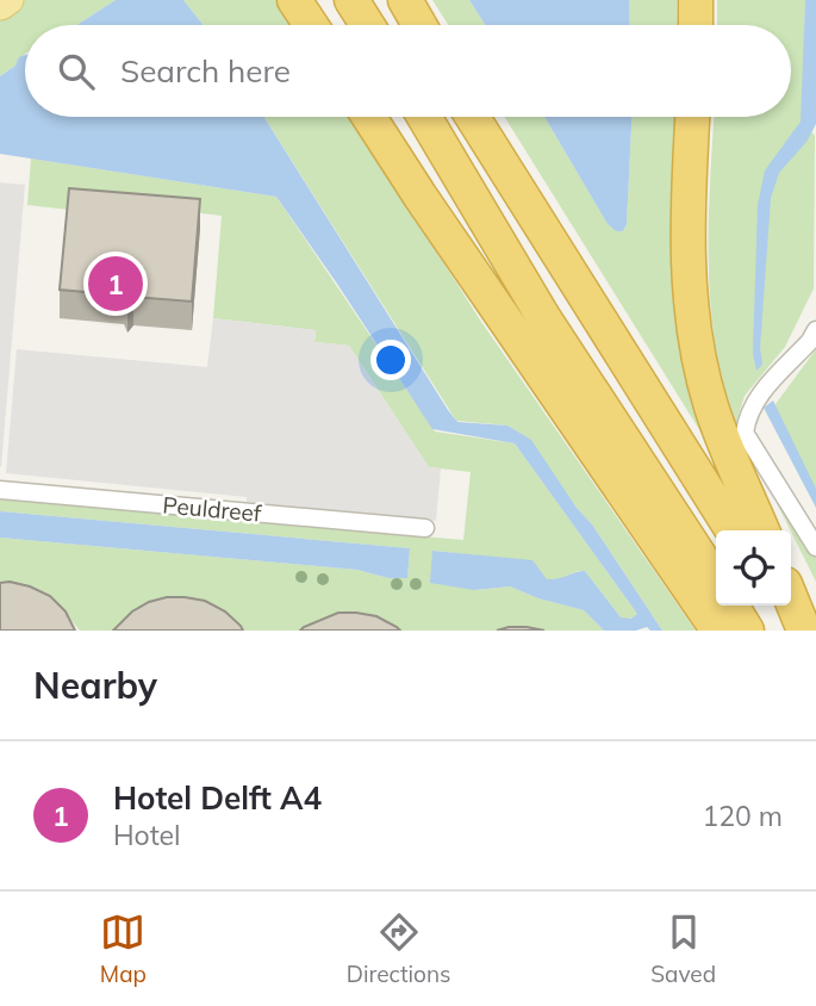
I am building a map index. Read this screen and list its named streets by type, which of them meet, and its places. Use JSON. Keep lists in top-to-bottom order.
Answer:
{
  "streets": {
    "street": ["Peuldreef"]
  },
  "page": {
    "search": "Search here",
    "pins": "1",
    "heading": "Nearby",
    "list": [
      {
        "mark": "1",
        "name": "Hotel Delft A4",
        "note": "Hotel",
        "value": "120 m"
      }
    ],
    "nav": ["Map", "Directions", "Saved"]
  }
}
